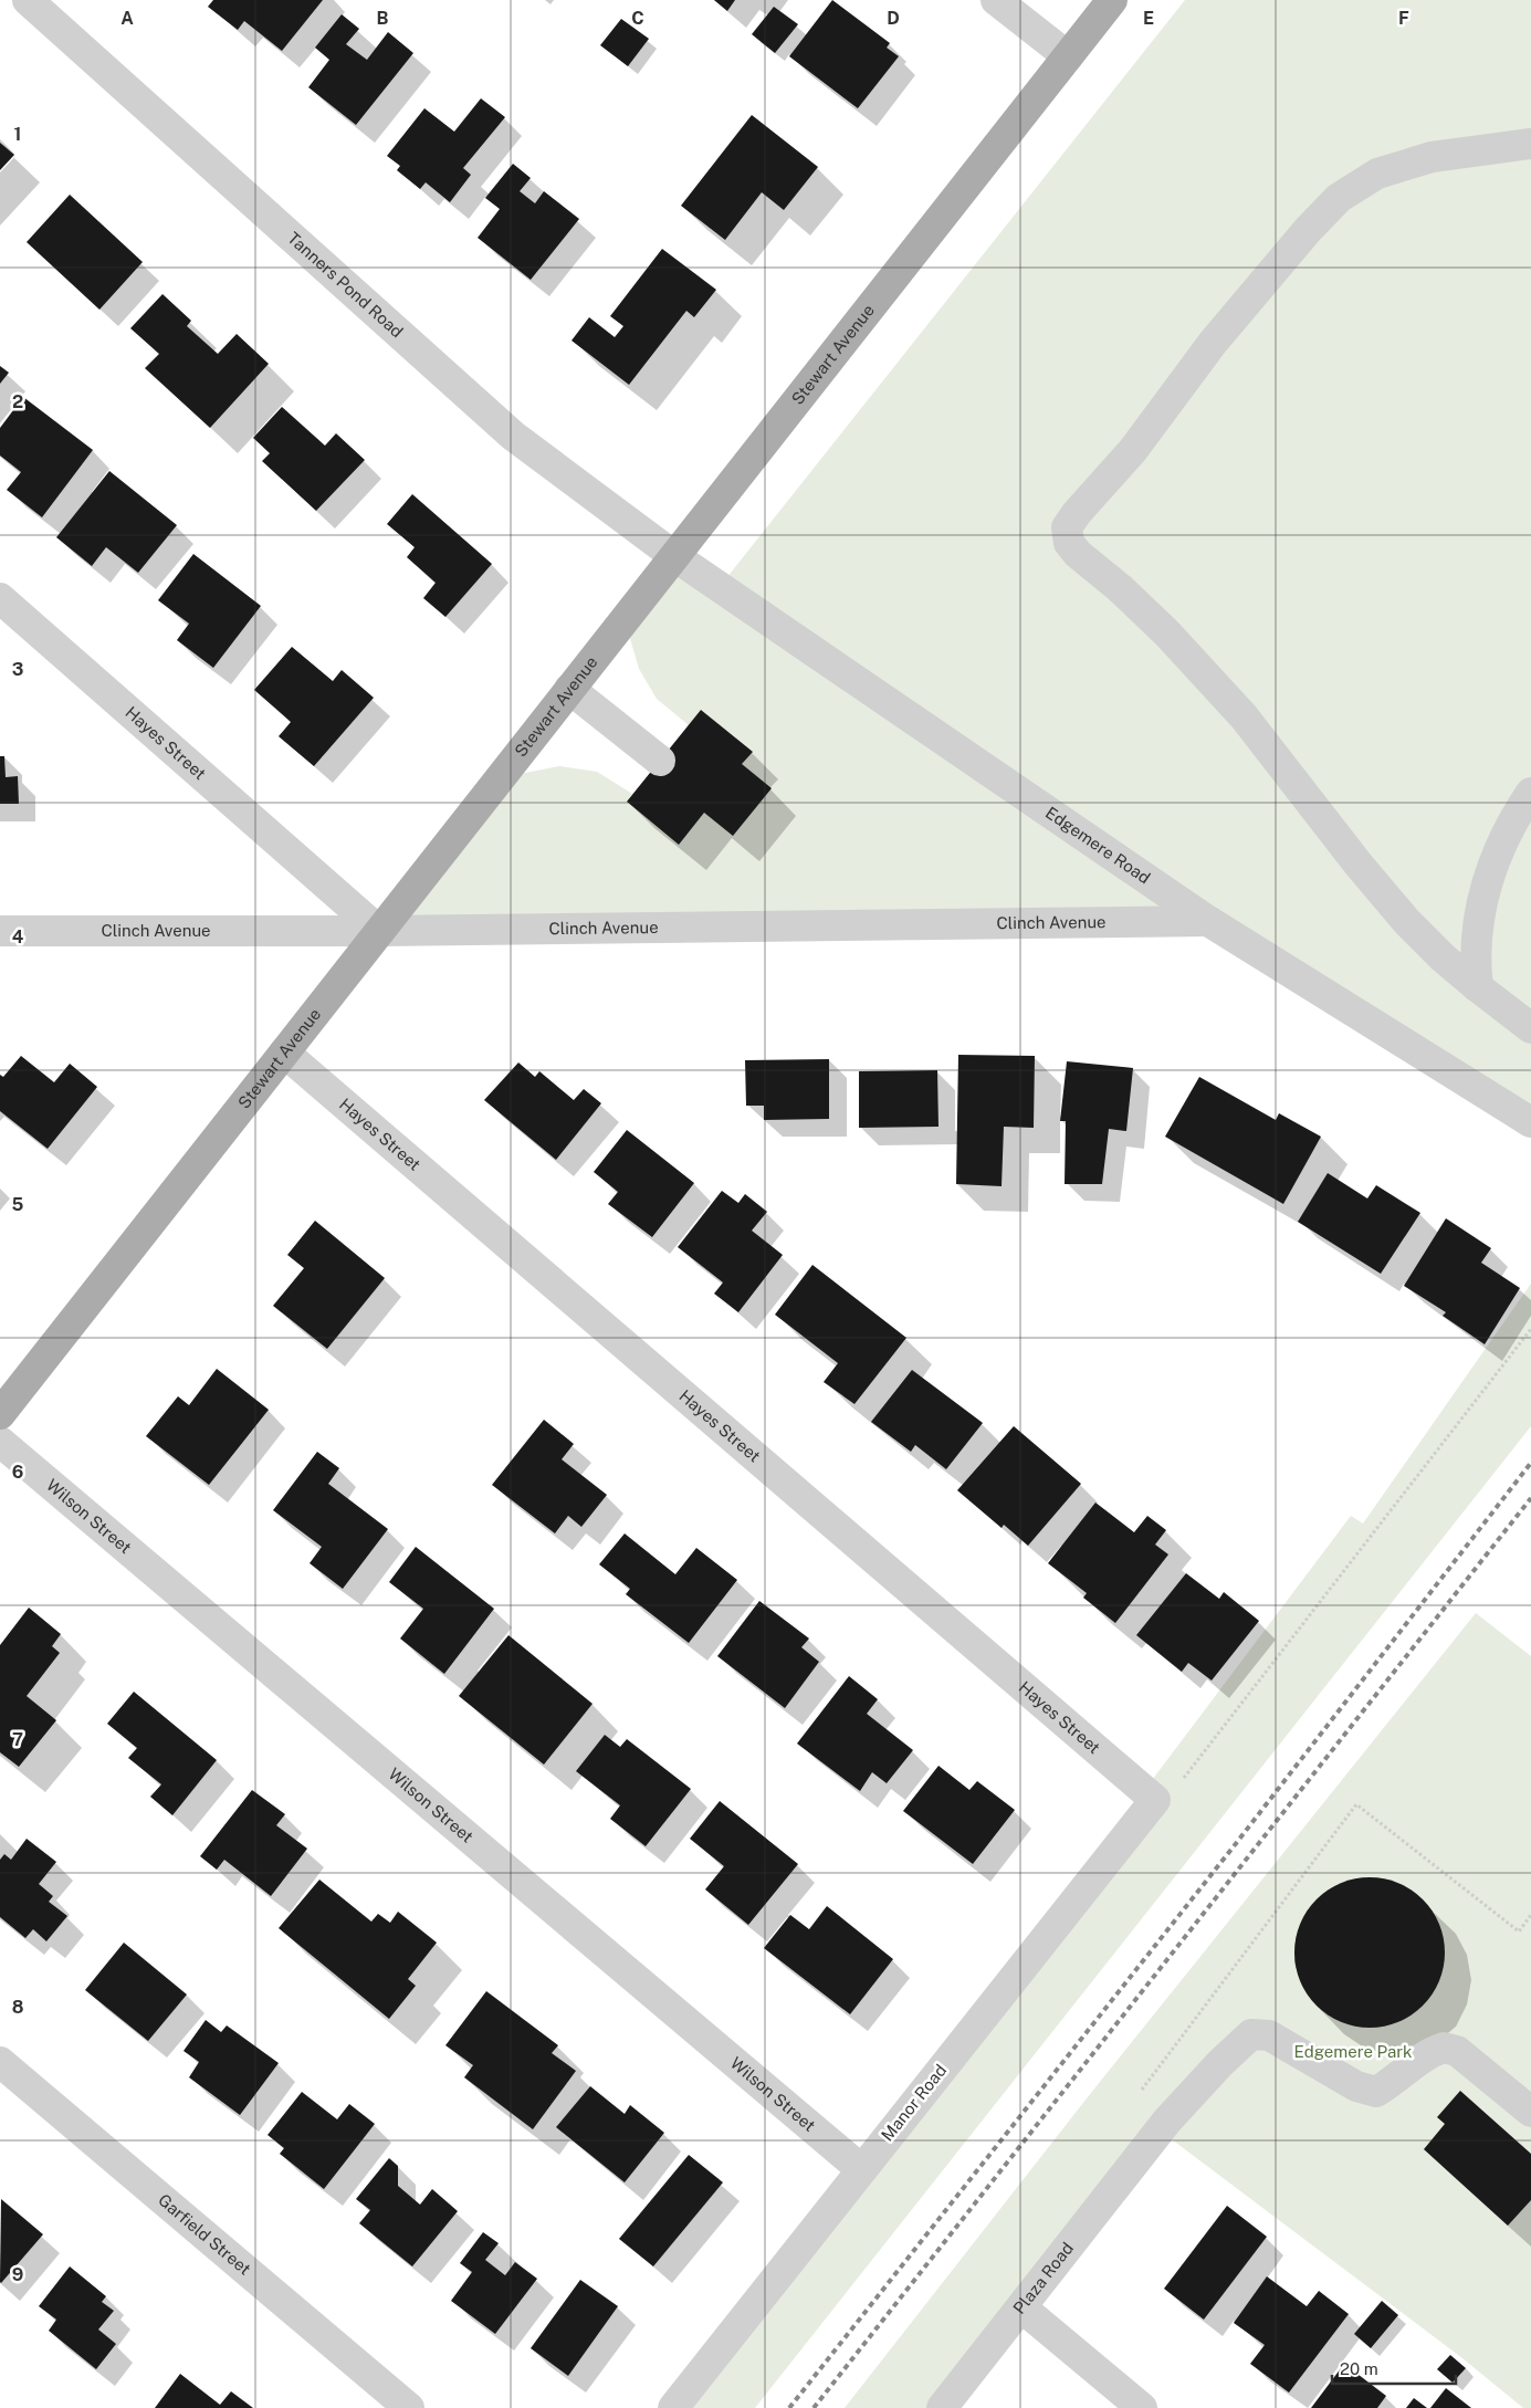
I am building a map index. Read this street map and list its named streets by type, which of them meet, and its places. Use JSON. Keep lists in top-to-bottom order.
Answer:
{
  "streets": {
    "main road": ["Stewart Avenue"],
    "street": [
      "Tanners Pond Road",
      "Hayes Street",
      "Edgemere Road",
      "Clinch Avenue",
      "Wilson Street",
      "Manor Road",
      "Garfield Street",
      "Plaza Road"
    ]
  },
  "crossings": [
    ["Tanners Pond Road", "Stewart Avenue"],
    ["Tanners Pond Road", "Edgemere Road"],
    ["Stewart Avenue", "Hayes Street"],
    ["Stewart Avenue", "Edgemere Road"],
    ["Stewart Avenue", "Clinch Avenue"],
    ["Hayes Street", "Clinch Avenue"],
    ["Hayes Street", "Manor Road"],
    ["Edgemere Road", "Clinch Avenue"],
    ["Wilson Street", "Manor Road"]
  ],
  "parks": ["Edgemere Park"],
  "scale_bar": "20 m",
  "grid": {
    "columns": [
      "A",
      "B",
      "C",
      "D",
      "E",
      "F"
    ],
    "rows": [
      "1",
      "2",
      "3",
      "4",
      "5",
      "6",
      "7",
      "8",
      "9"
    ]
  }
}
